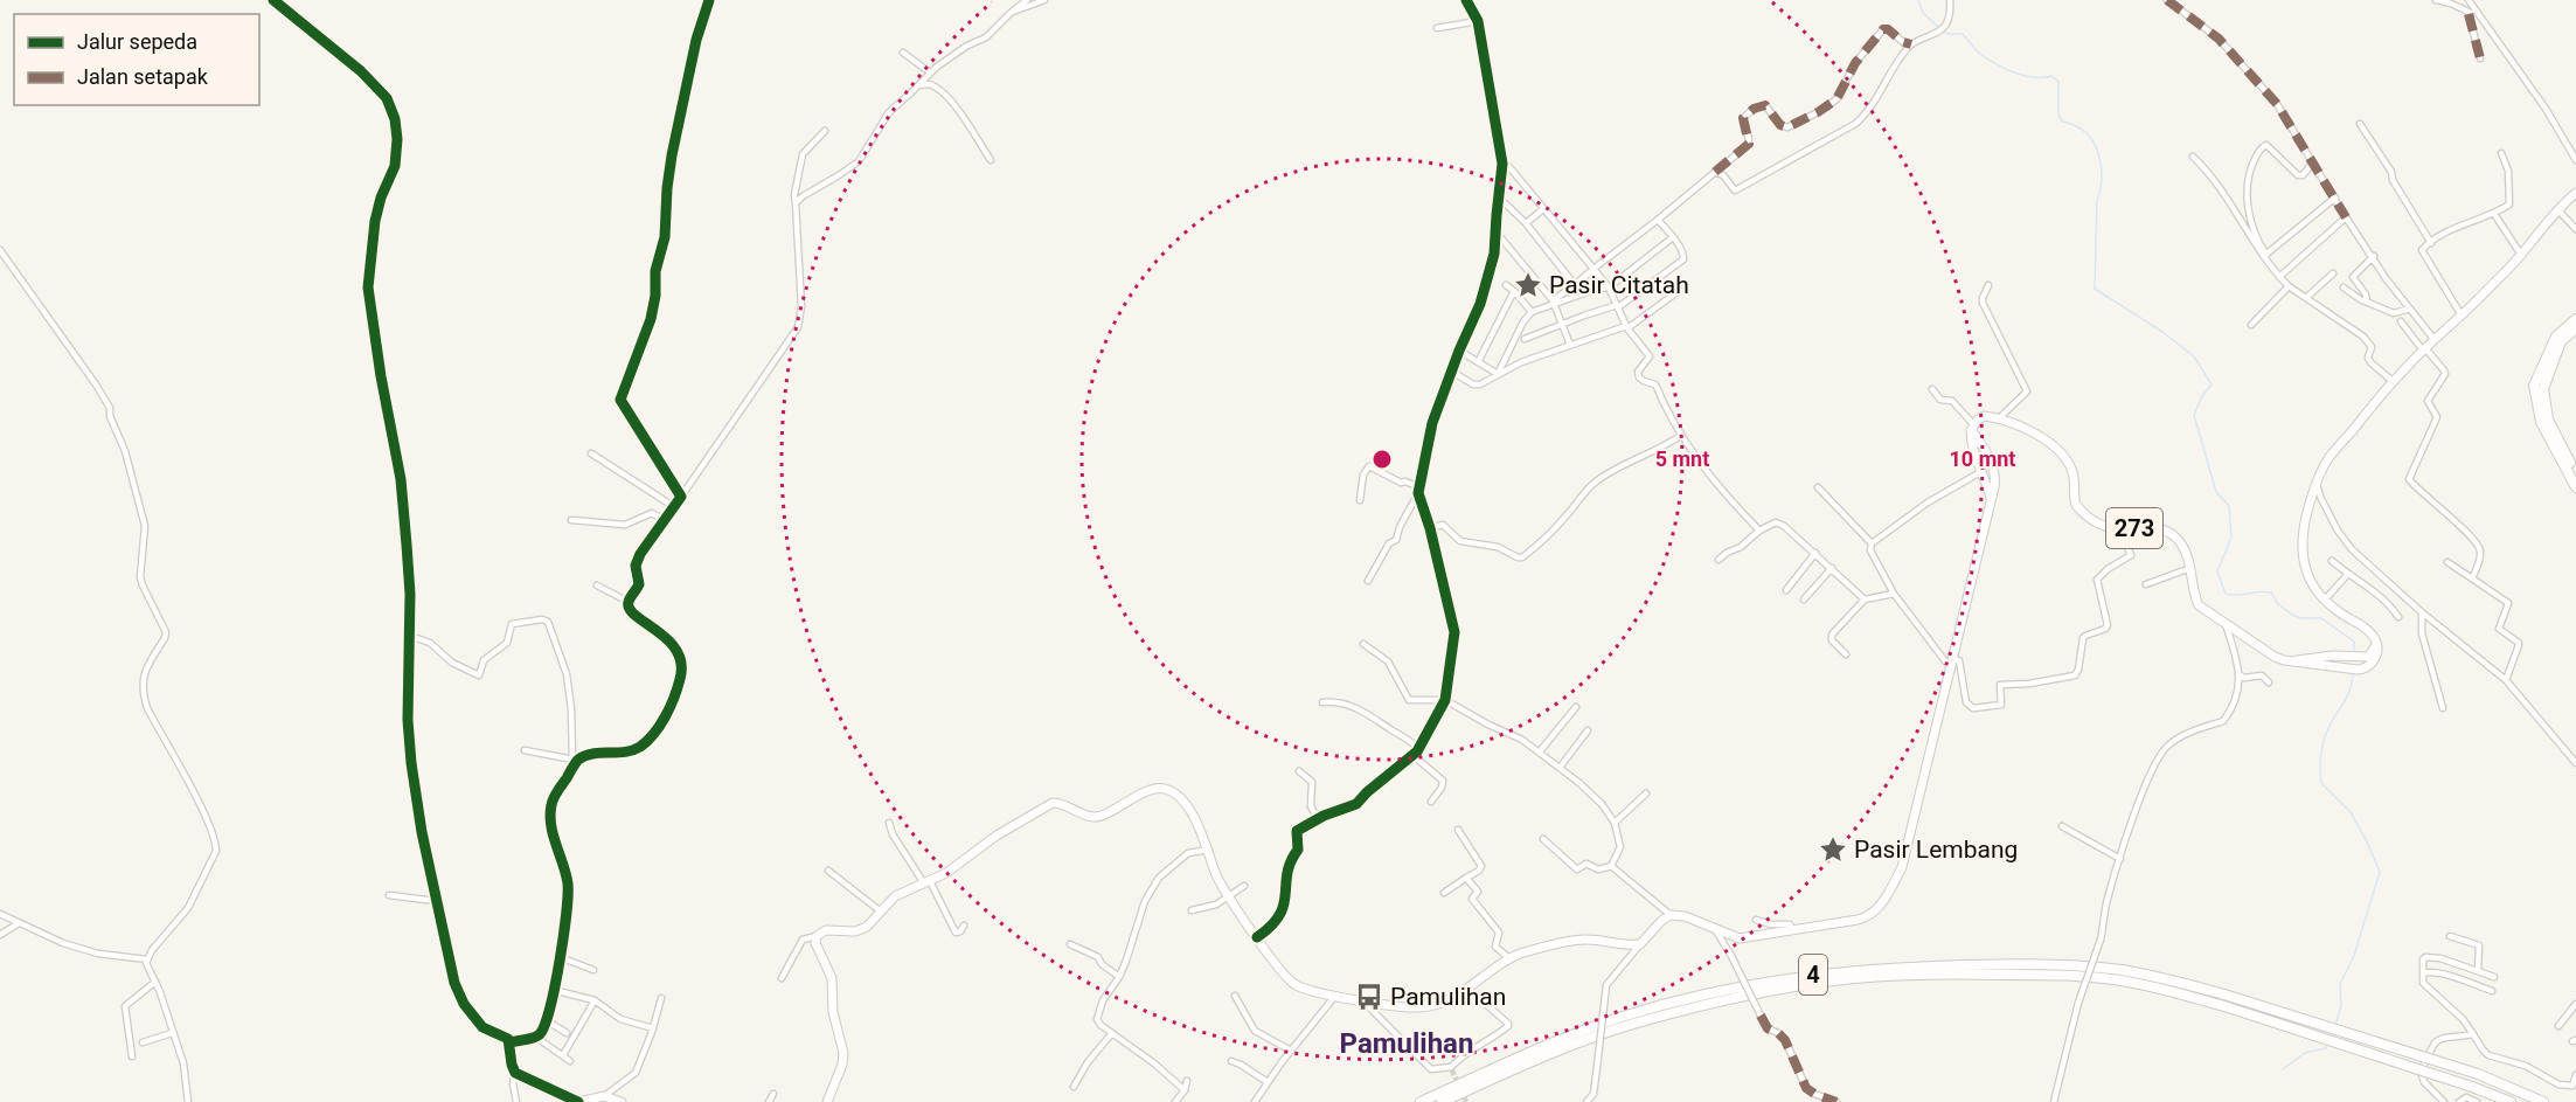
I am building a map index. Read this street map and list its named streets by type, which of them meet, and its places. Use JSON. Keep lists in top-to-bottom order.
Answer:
{
  "streets": {
    "highway": ["4"],
    "main road": ["273"]
  },
  "districts": ["Pamulihan"],
  "places": {
    "place": ["Pasir Citatah", "Pasir Lembang"],
    "bus stop": ["Pamulihan"]
  },
  "legend": ["Jalur sepeda", "Jalan setapak"],
  "rings": ["5 mnt", "10 mnt"]
}
